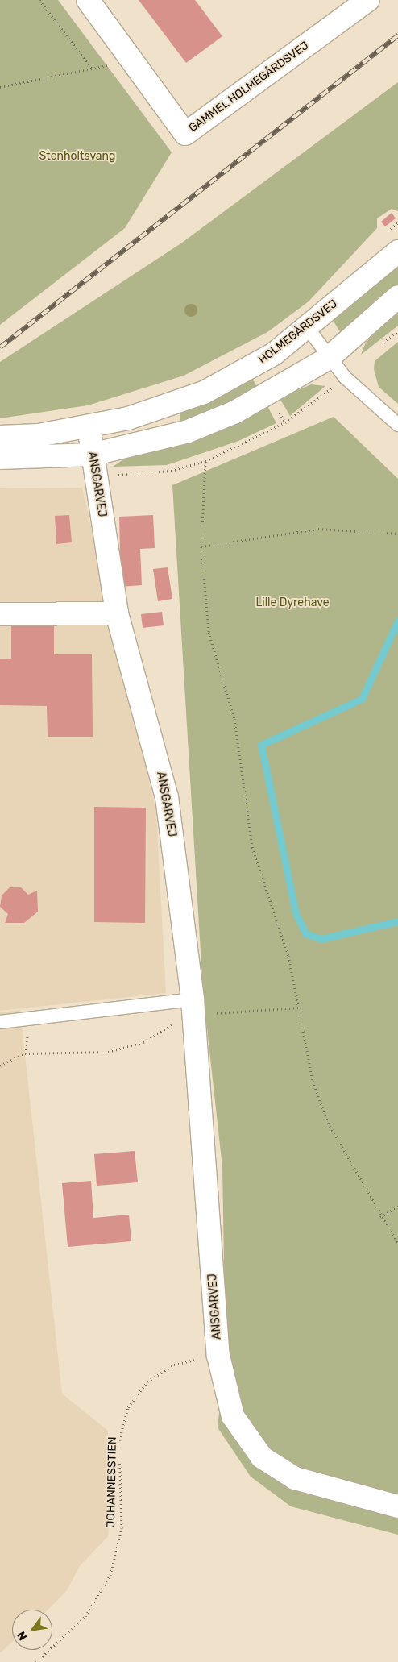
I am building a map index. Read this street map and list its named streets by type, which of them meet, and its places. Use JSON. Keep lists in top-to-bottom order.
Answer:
{
  "streets": {
    "street": ["GAMMEL HOLMEGÅRDSVEJ", "HOLMEGÅRDSVEJ", "ANSGARVEJ"],
    "path": ["JOHANNESSTIEN"]
  },
  "crossings": [
    ["HOLMEGÅRDSVEJ", "ANSGARVEJ"],
    ["ANSGARVEJ", "JOHANNESSTIEN"]
  ],
  "parks": ["Stenholtsvang", "Lille Dyrehave"],
  "north": "bottom left"
}
